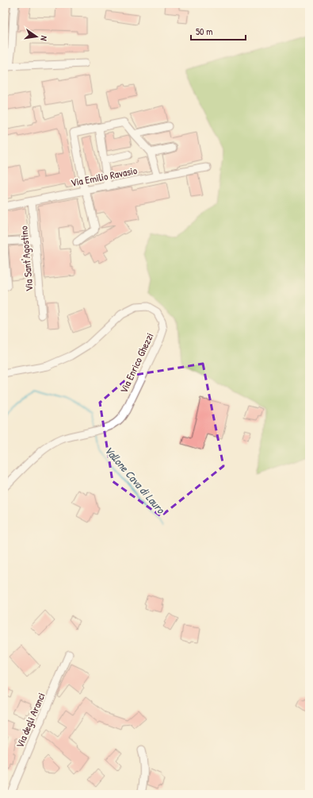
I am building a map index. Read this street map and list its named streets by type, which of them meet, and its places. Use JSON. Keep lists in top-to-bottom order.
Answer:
{
  "streets": {
    "street": [
      "Via Emilio Ravasio",
      "Via Sant'Agostino",
      "Via Enrico Ghezzi",
      "Via degli Aranci"
    ]
  },
  "crossings": [
    ["Via Emilio Ravasio", "Via Sant'Agostino"]
  ],
  "water": ["Vallone Cava di Lauro"],
  "scale_bar": "50 m",
  "north": "right"
}
